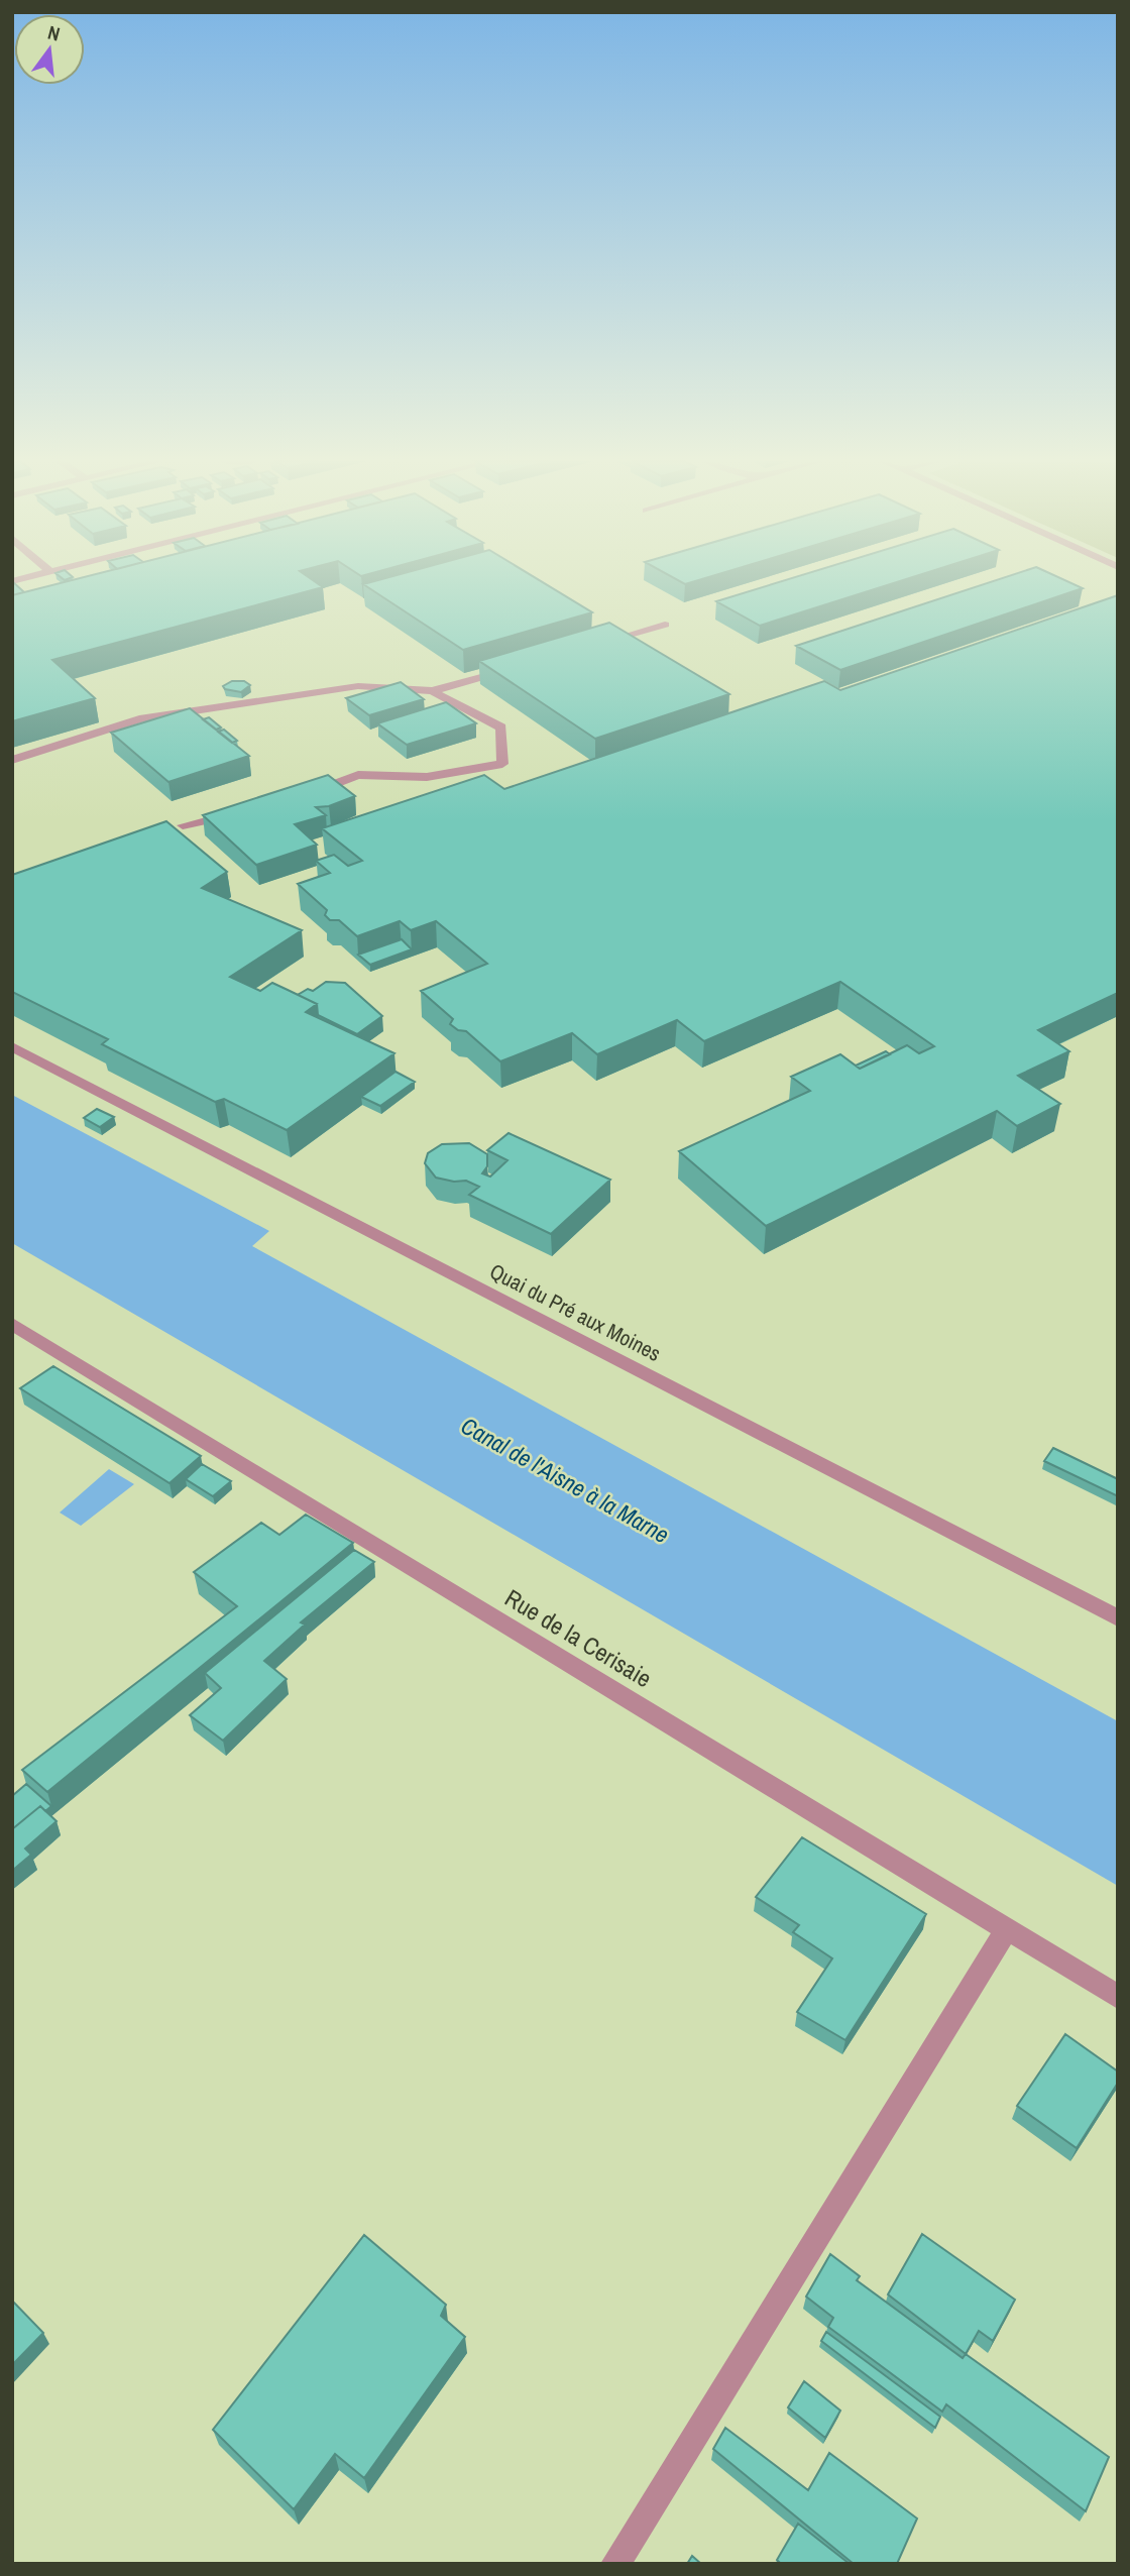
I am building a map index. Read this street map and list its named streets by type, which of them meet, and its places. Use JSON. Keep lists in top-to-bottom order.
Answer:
{
  "streets": {
    "street": ["Quai du Pré aux Moines", "Rue de la Cerisaie"]
  },
  "water": ["Canal de l'Aisne à la Marne"],
  "north": "top"
}
